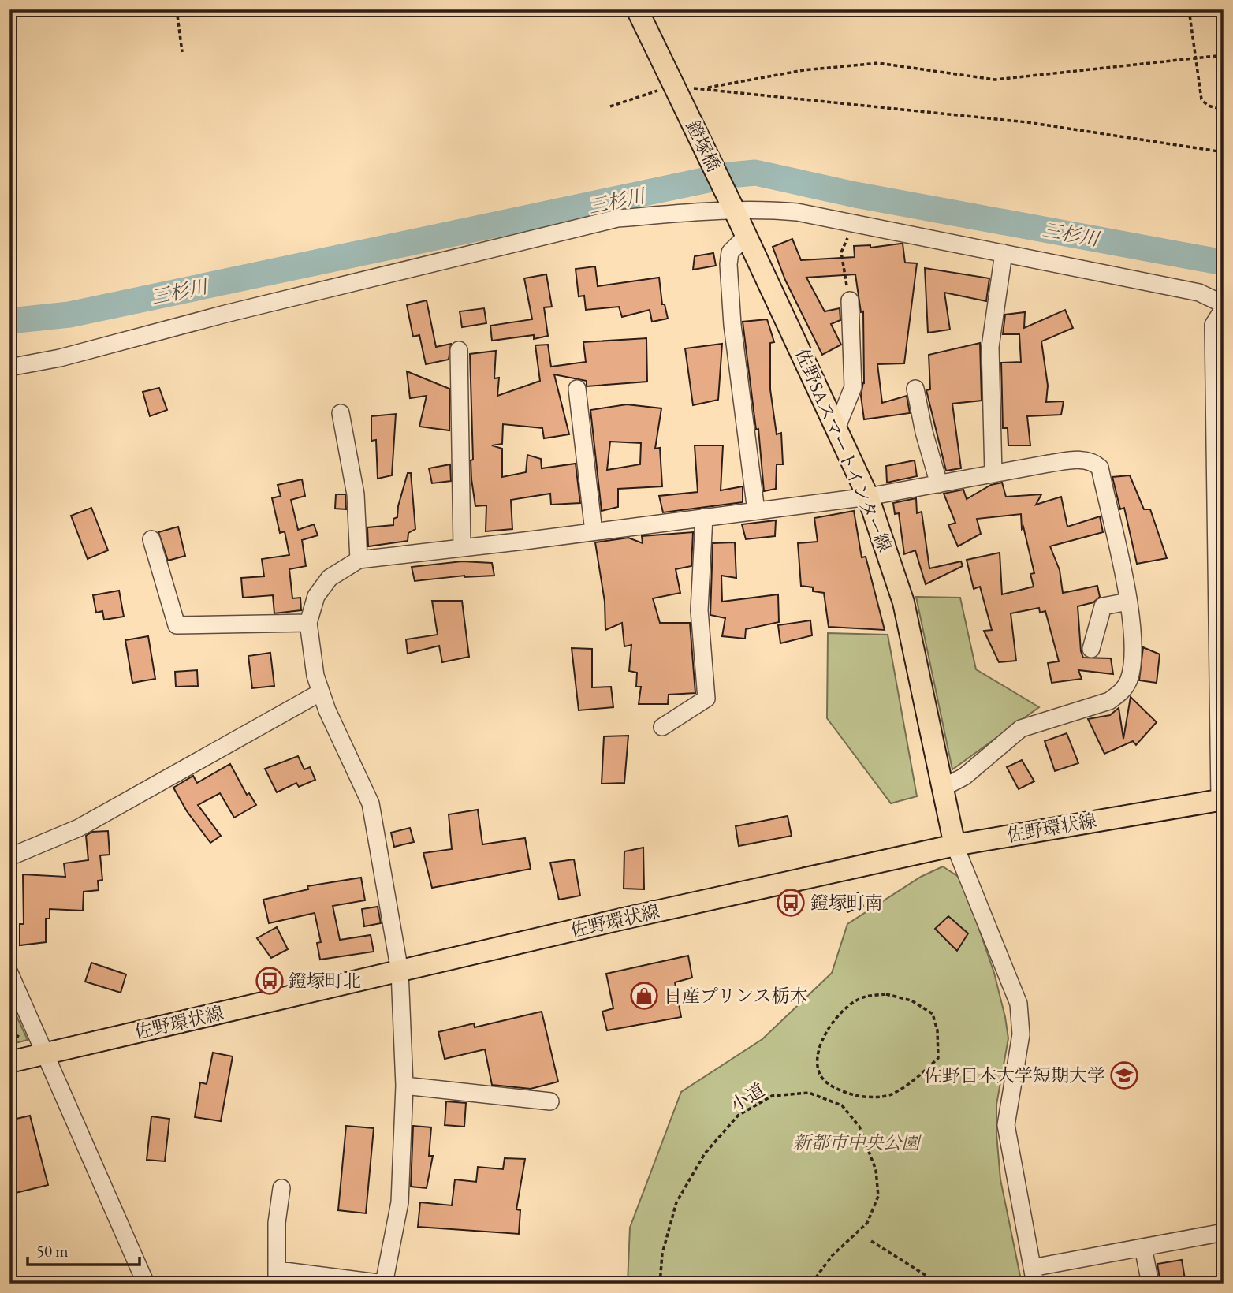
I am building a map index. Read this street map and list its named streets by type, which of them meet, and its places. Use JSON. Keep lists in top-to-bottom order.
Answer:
{
  "streets": {
    "main road": ["鐙塚橋", "佐野SAスマートインター線", "佐野環状線"],
    "path": ["小道"]
  },
  "crossings": [
    ["鐙塚橋", "佐野SAスマートインター線"],
    ["佐野SAスマートインター線", "佐野環状線"]
  ],
  "water": ["三杉川"],
  "parks": ["新都市中央公園"],
  "places": {
    "bus stop": ["鐙塚町南", "鐙塚町北"],
    "shop": ["日産プリンス栃木"],
    "school or university": ["佐野日本大学短期大学"]
  },
  "scale_bar": "50 m"
}
